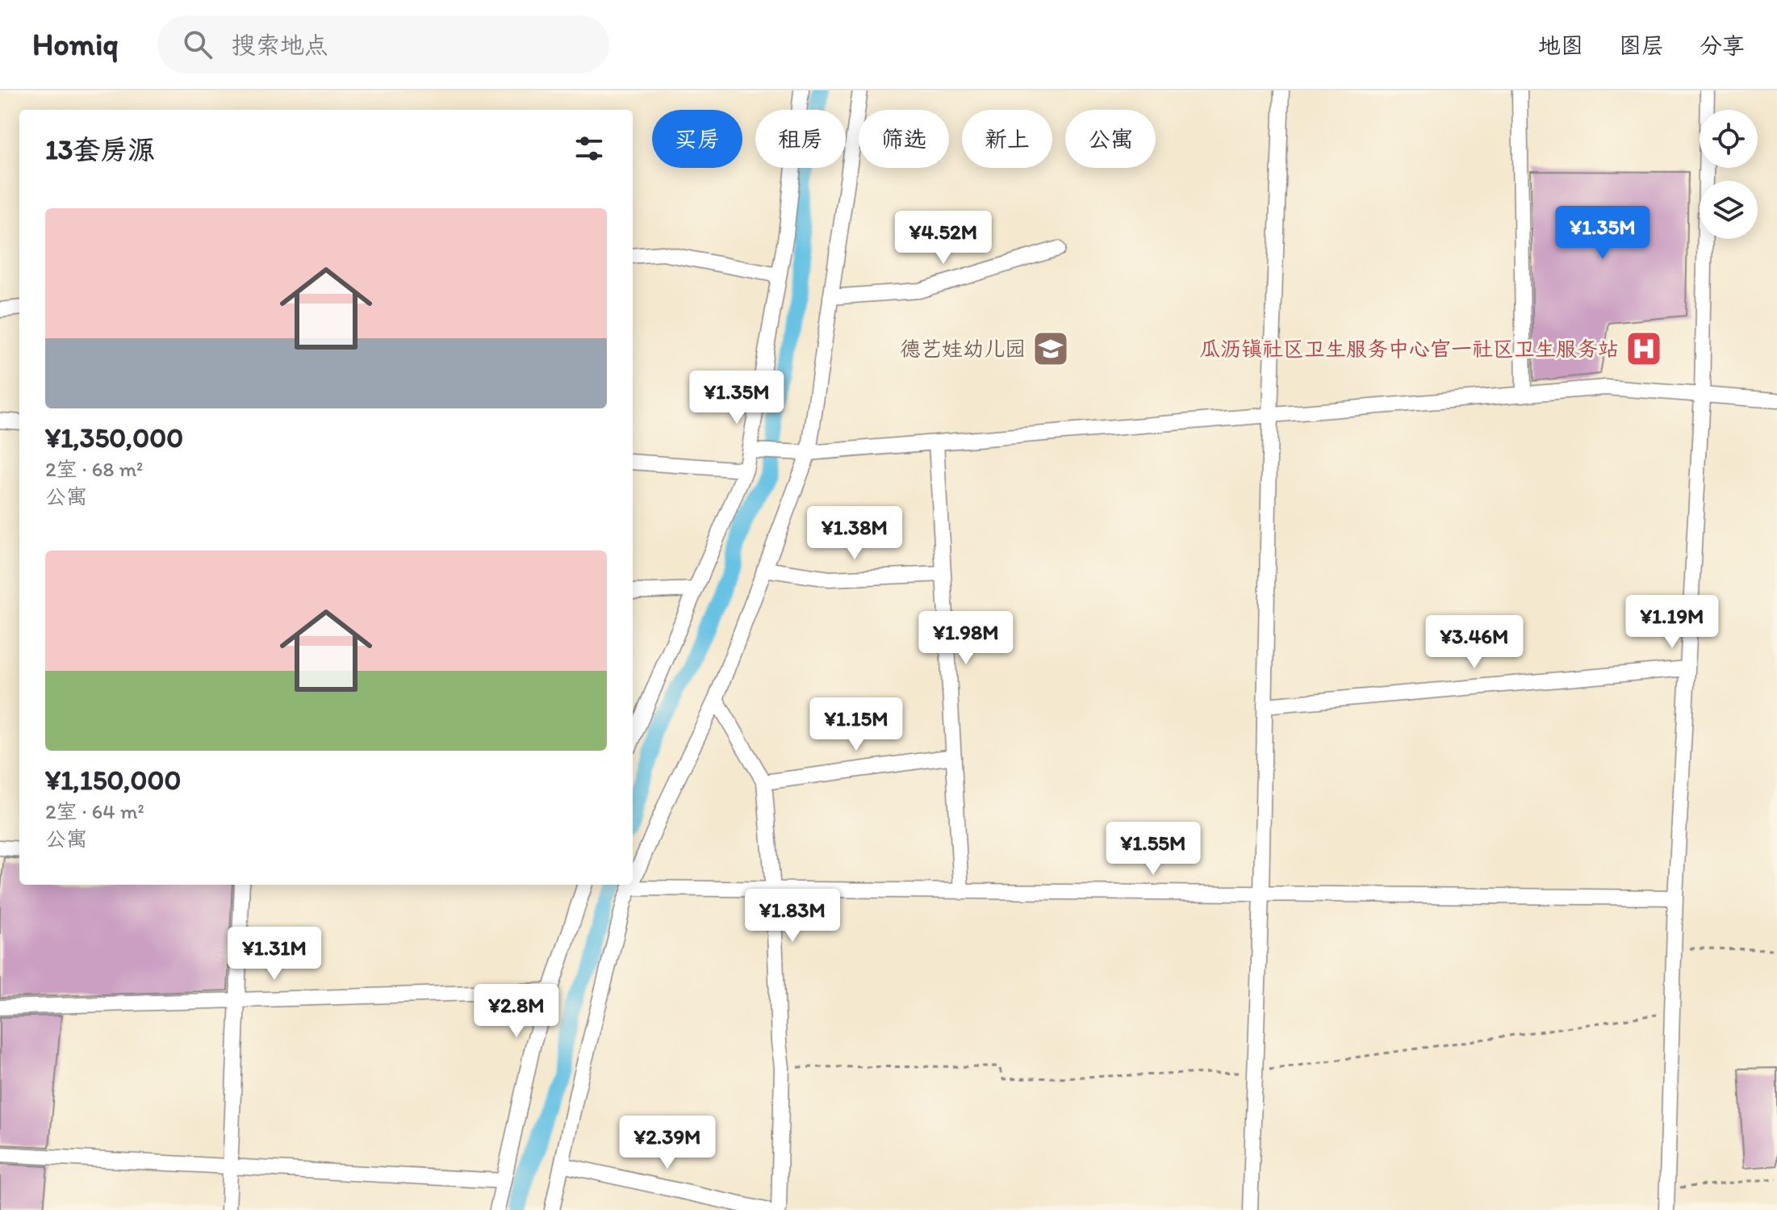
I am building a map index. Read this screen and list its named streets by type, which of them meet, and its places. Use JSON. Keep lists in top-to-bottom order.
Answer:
{
  "places": {
    "school or university": ["德艺娃幼儿园"],
    "hospital": ["瓜沥镇社区卫生服务中心官一社区卫生服务站"]
  },
  "page": {
    "header": "Homiq",
    "search": "搜索地点",
    "nav": ["地图", "图层", "分享"],
    "chip": [
      "买房",
      "租房",
      "筛选",
      "新上",
      "公寓"
    ],
    "heading": "13套房源",
    "list": [
      {
        "name": "¥1,350,000",
        "note": "2室 · 68 m² · 公寓"
      },
      {
        "name": "¥1,150,000",
        "note": "2室 · 64 m² · 公寓"
      }
    ],
    "price": [
      "¥1.35M",
      "¥4.52M",
      "¥1.35M",
      "¥1.38M",
      "¥1.19M",
      "¥1.98M",
      "¥3.46M",
      "¥1.15M",
      "¥1.55M",
      "¥1.83M",
      "¥1.31M",
      "¥2.8M",
      "¥2.39M"
    ]
  }
}
